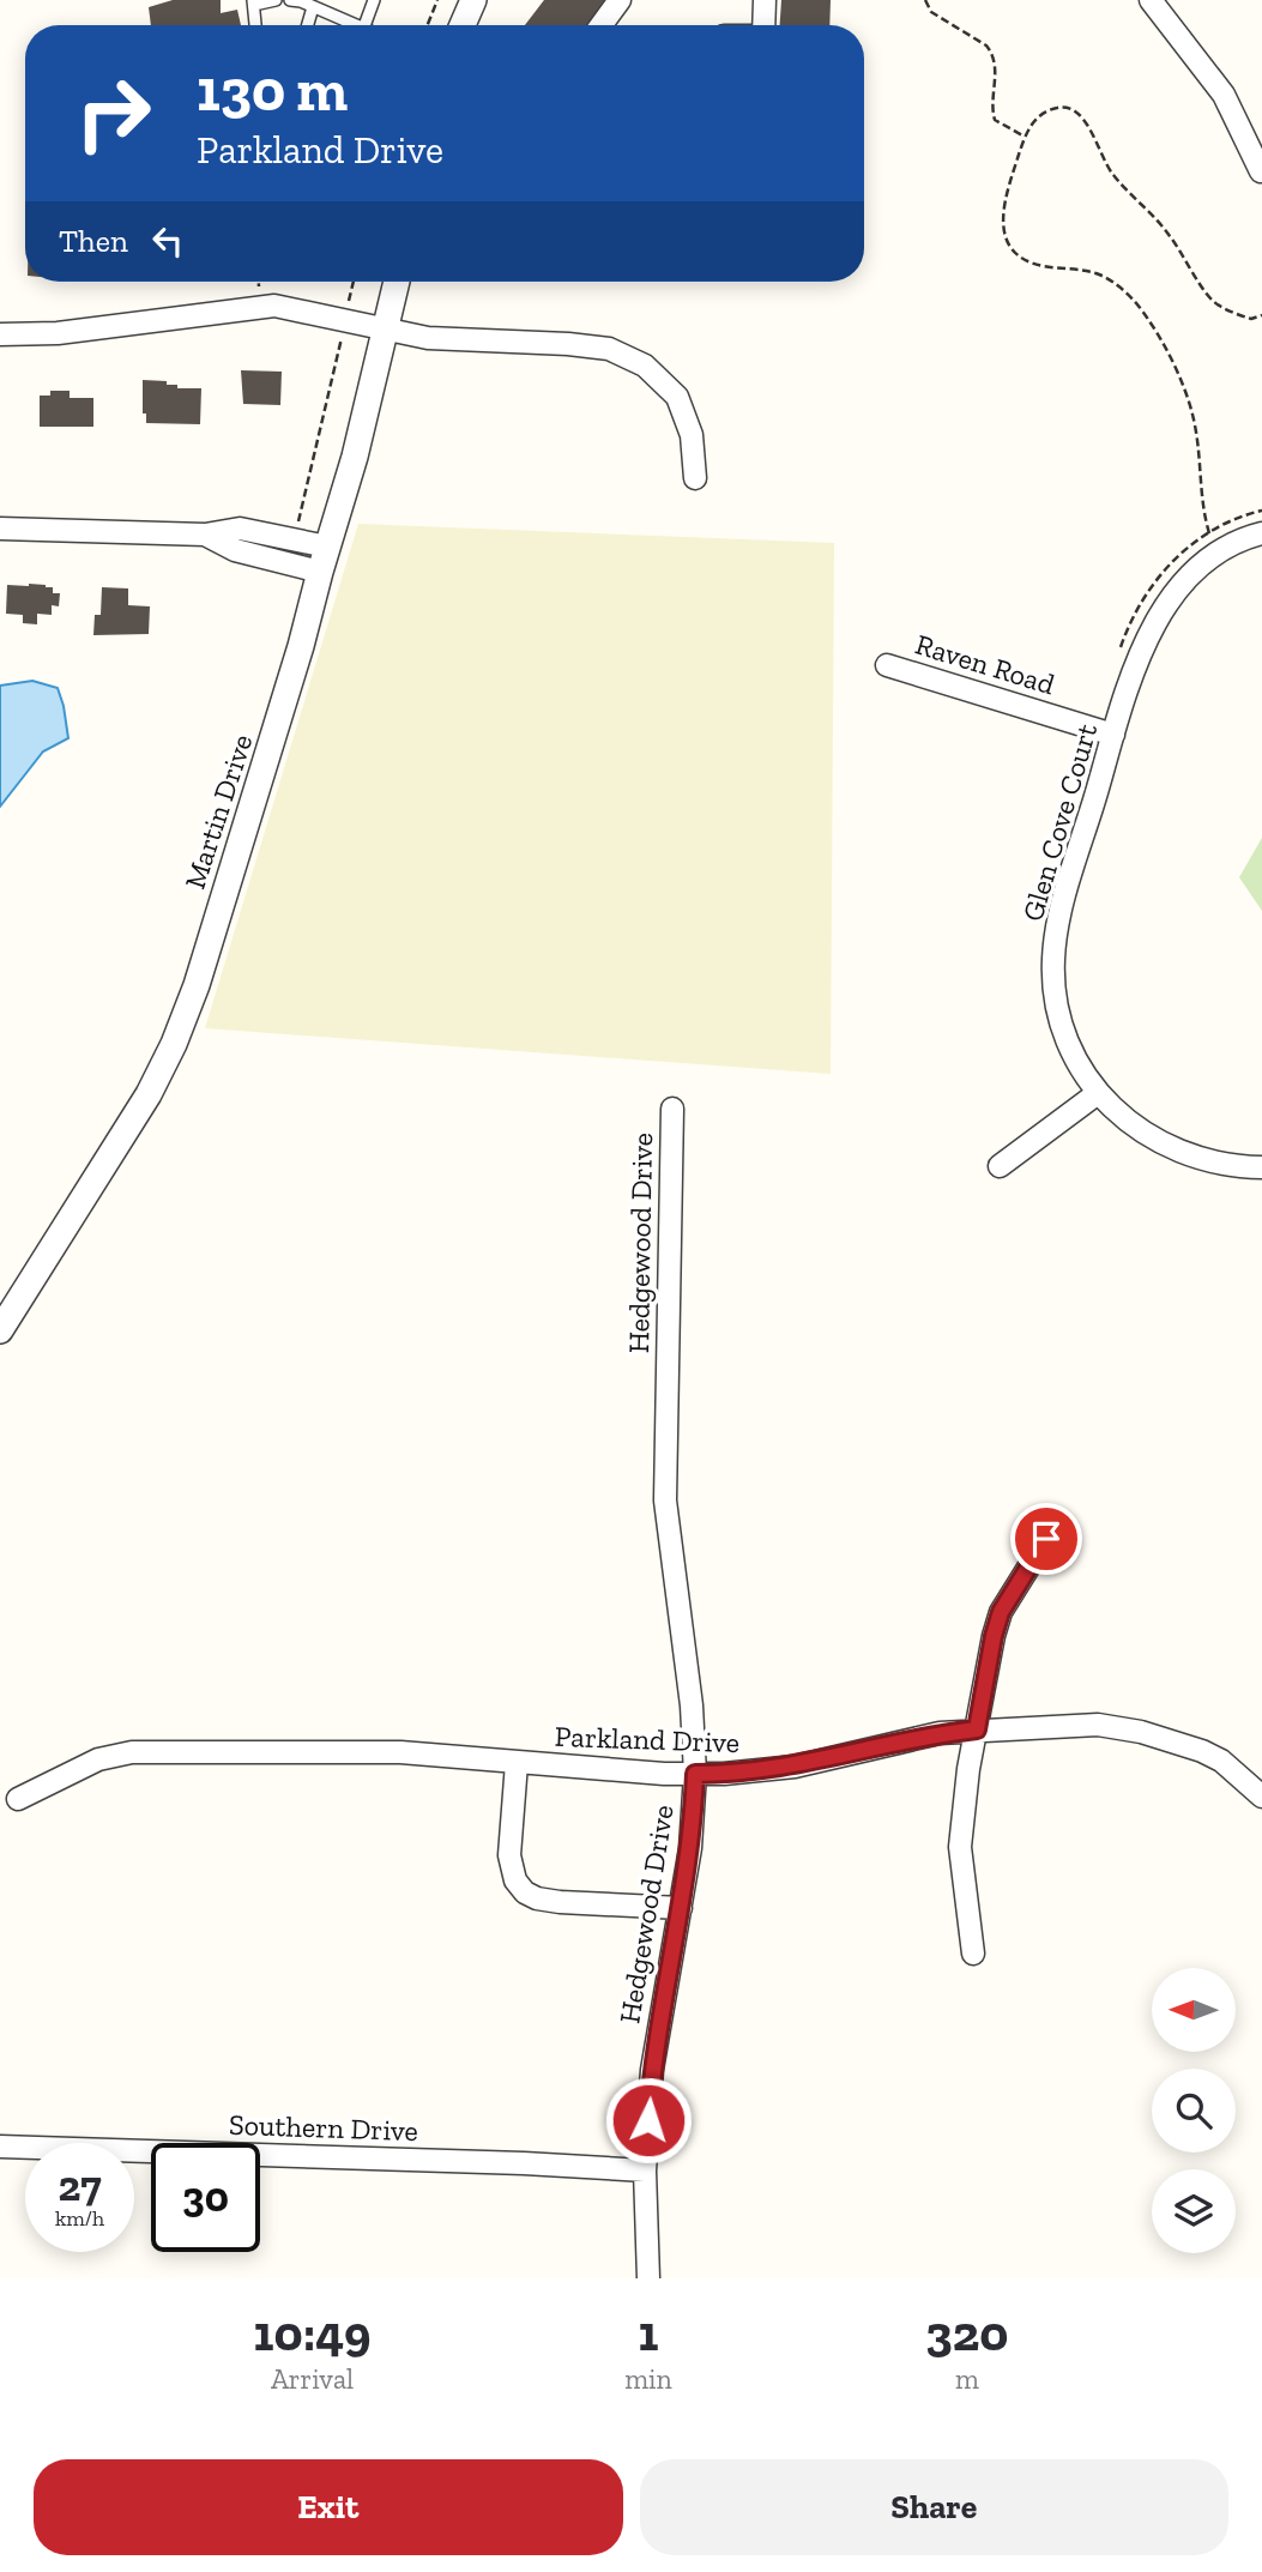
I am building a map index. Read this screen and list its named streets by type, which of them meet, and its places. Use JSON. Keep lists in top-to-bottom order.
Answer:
{
  "streets": {
    "street": [
      "Raven Road",
      "Martin Drive",
      "Glen Cove Court",
      "Hedgewood Drive",
      "Parkland Drive",
      "Southern Drive"
    ]
  },
  "crossings": [
    ["Raven Road", "Glen Cove Court"],
    ["Hedgewood Drive", "Parkland Drive"],
    ["Hedgewood Drive", "Southern Drive"]
  ],
  "north": "left",
  "page": {
    "turn": ["130 m", "Parkland Drive"],
    "then": "Then",
    "speed": "27 km/h",
    "limit": "30",
    "eta": [
      "10:49",
      "Arrival",
      "1",
      "min",
      "320",
      "m"
    ],
    "buttons": ["Exit", "Share"]
  }
}
